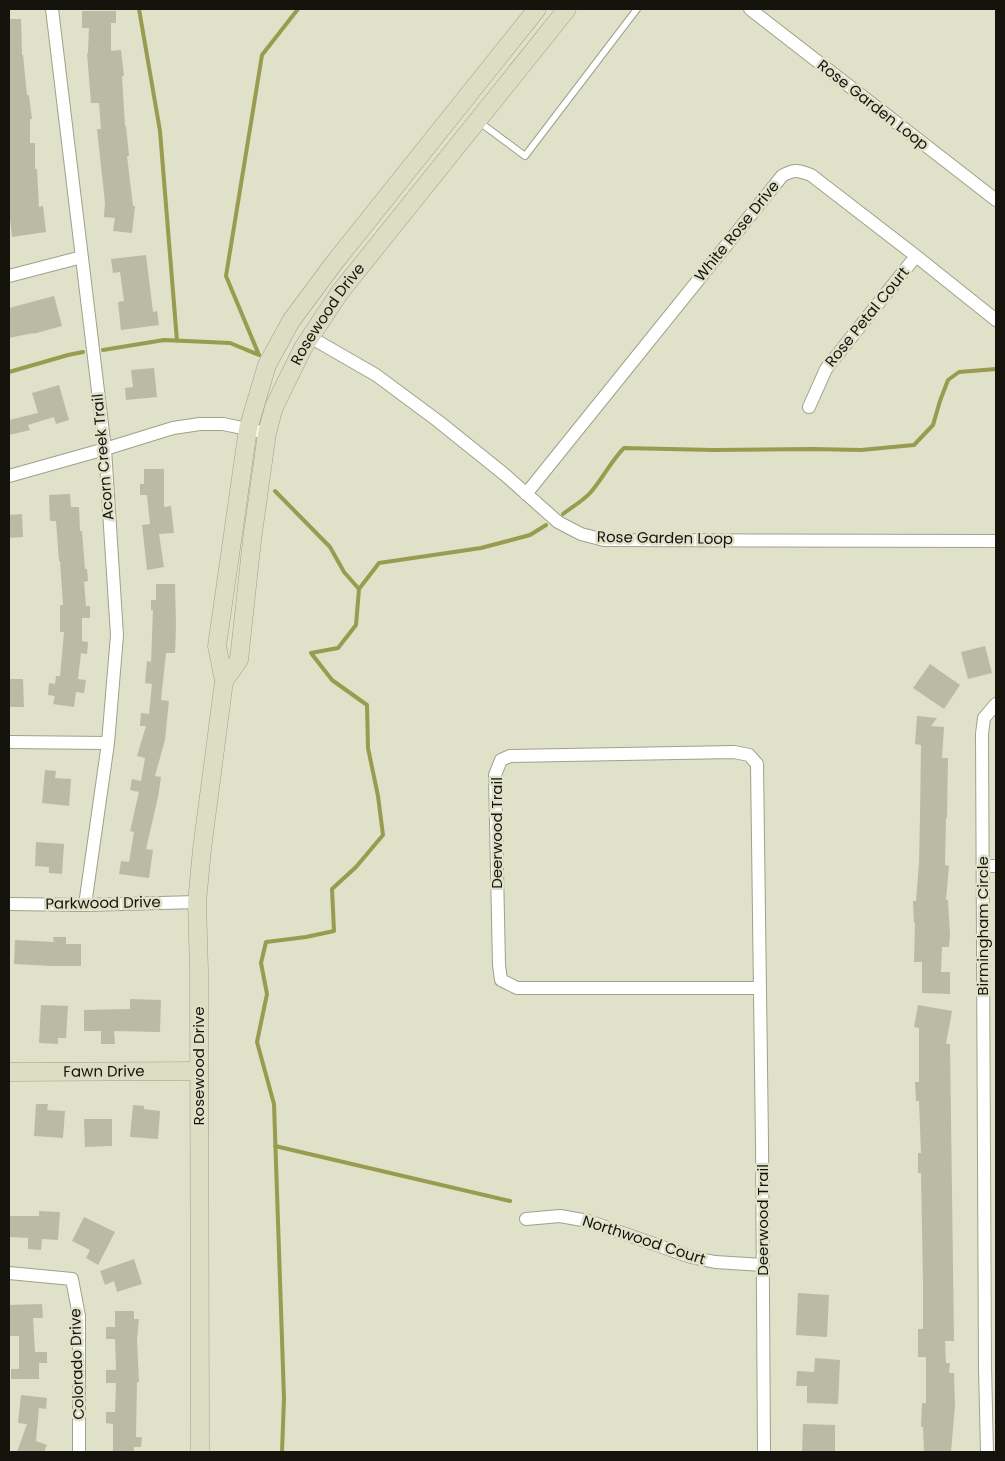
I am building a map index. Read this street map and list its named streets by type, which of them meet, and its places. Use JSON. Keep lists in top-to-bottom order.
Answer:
{
  "streets": {
    "main road": ["Rosewood Drive", "Fawn Drive"],
    "street": [
      "Rose Garden Loop",
      "White Rose Drive",
      "Rose Petal Court",
      "Acorn Creek Trail",
      "Deerwood Trail",
      "Parkwood Drive",
      "Birmingham Circle",
      "Northwood Court",
      "Colorado Drive"
    ]
  },
  "crossings": [
    ["Rose Garden Loop", "White Rose Drive"],
    ["Rose Garden Loop", "Rosewood Drive"],
    ["White Rose Drive", "Rose Petal Court"],
    ["Rosewood Drive", "Parkwood Drive"],
    ["Rosewood Drive", "Fawn Drive"],
    ["Acorn Creek Trail", "Parkwood Drive"],
    ["Deerwood Trail", "Northwood Court"]
  ]
}
